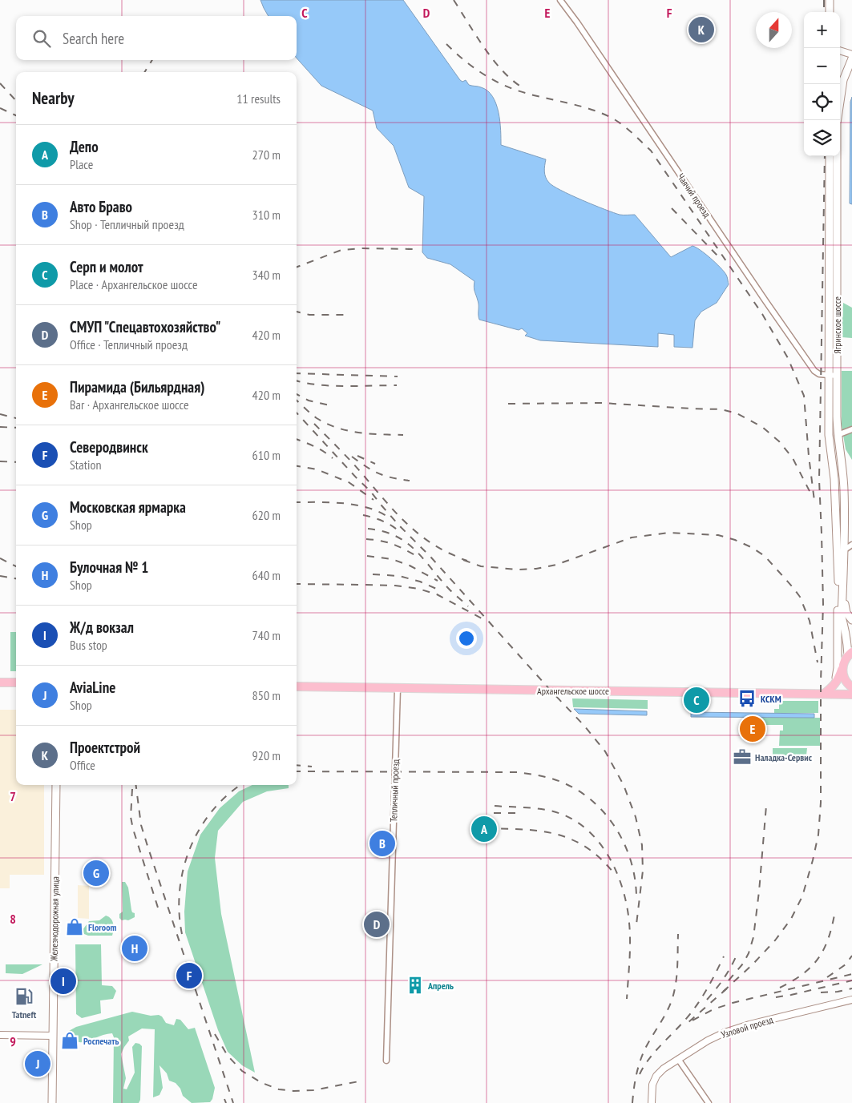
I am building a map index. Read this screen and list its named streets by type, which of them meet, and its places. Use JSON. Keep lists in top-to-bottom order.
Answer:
{
  "streets": {
    "main road": ["Ягринское шоссе", "Архангельское шоссе", "Железнодорожная улица"],
    "street": ["Чаячий проезд", "Тепличный проезд", "Узловой проезд"]
  },
  "crossings": [
    ["Чаячий проезд", "Ягринское шоссе"],
    ["Ягринское шоссе", "Архангельское шоссе"],
    ["Архангельское шоссе", "Тепличный проезд"]
  ],
  "places": {
    "bus stop": ["КСКМ"],
    "office": ["Наладка-Сервис"],
    "shop": ["Floroom", "Роспечать"],
    "building": ["Апрель"],
    "fuel station": ["Tatneft"]
  },
  "north": "top",
  "page": {
    "map_buttons": ["+", "−"],
    "pins": [
      "K",
      "C",
      "E",
      "A",
      "B",
      "G",
      "D",
      "H",
      "F",
      "I",
      "J"
    ],
    "search": "Search here",
    "heading": ["Nearby", "11 results"],
    "list": [
      {
        "mark": "A",
        "name": "Депо",
        "note": "Place",
        "value": "270 m"
      },
      {
        "mark": "B",
        "name": "Авто Браво",
        "note": "Shop · Тепличный проезд",
        "value": "310 m"
      },
      {
        "mark": "C",
        "name": "Серп и молот",
        "note": "Place · Архангельское шоссе",
        "value": "340 m"
      },
      {
        "mark": "D",
        "name": "СМУП \"Спецавтохозяйство\"",
        "note": "Office · Тепличный проезд",
        "value": "420 m"
      },
      {
        "mark": "E",
        "name": "Пирамида (Бильярдная)",
        "note": "Bar · Архангельское шоссе",
        "value": "420 m"
      },
      {
        "mark": "F",
        "name": "Северодвинск",
        "note": "Station",
        "value": "610 m"
      },
      {
        "mark": "G",
        "name": "Московская ярмарка",
        "note": "Shop",
        "value": "620 m"
      },
      {
        "mark": "H",
        "name": "Булочная № 1",
        "note": "Shop",
        "value": "640 m"
      },
      {
        "mark": "I",
        "name": "Ж/д вокзал",
        "note": "Bus stop",
        "value": "740 m"
      },
      {
        "mark": "J",
        "name": "AviaLine",
        "note": "Shop",
        "value": "850 m"
      },
      {
        "mark": "K",
        "name": "Проектстрой",
        "note": "Office",
        "value": "920 m"
      }
    ]
  },
  "grid": {
    "columns": [
      "C",
      "D",
      "E",
      "F"
    ],
    "rows": ["7", "8", "9"]
  }
}
